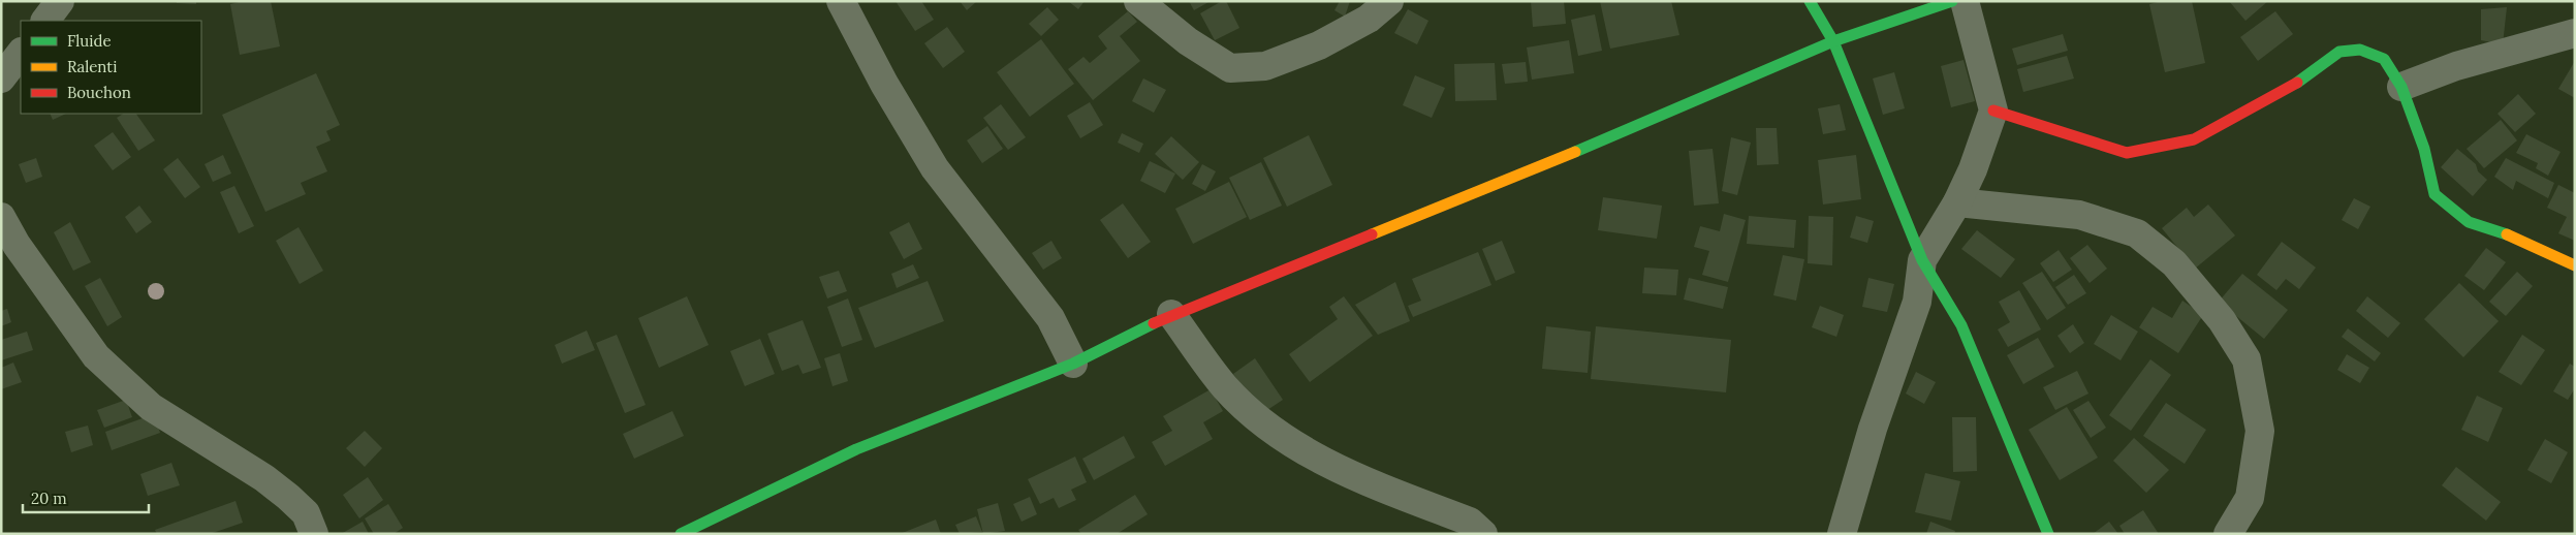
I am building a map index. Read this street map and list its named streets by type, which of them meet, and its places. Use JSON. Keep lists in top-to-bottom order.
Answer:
{
  "legend": ["Fluide", "Ralenti", "Bouchon"],
  "scale_bar": "20 m"
}
